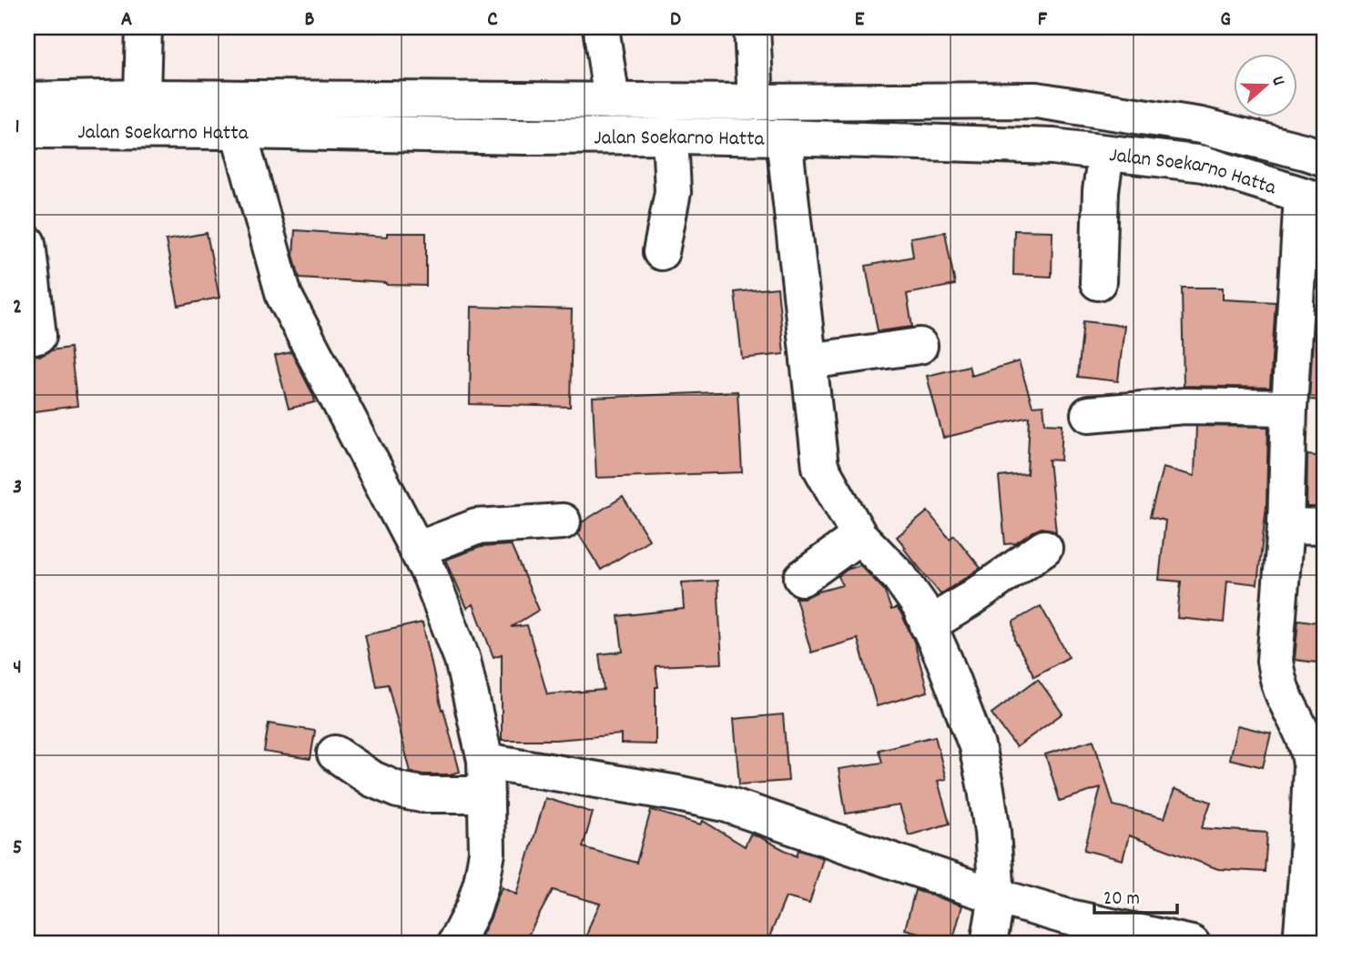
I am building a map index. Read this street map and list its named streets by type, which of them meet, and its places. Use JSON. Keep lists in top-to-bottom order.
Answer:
{
  "streets": {
    "main road": ["Jalan Soekarno Hatta"]
  },
  "scale_bar": "20 m",
  "north": "right",
  "grid": {
    "columns": [
      "A",
      "B",
      "C",
      "D",
      "E",
      "F",
      "G"
    ],
    "rows": [
      "1",
      "2",
      "3",
      "4",
      "5"
    ]
  }
}
